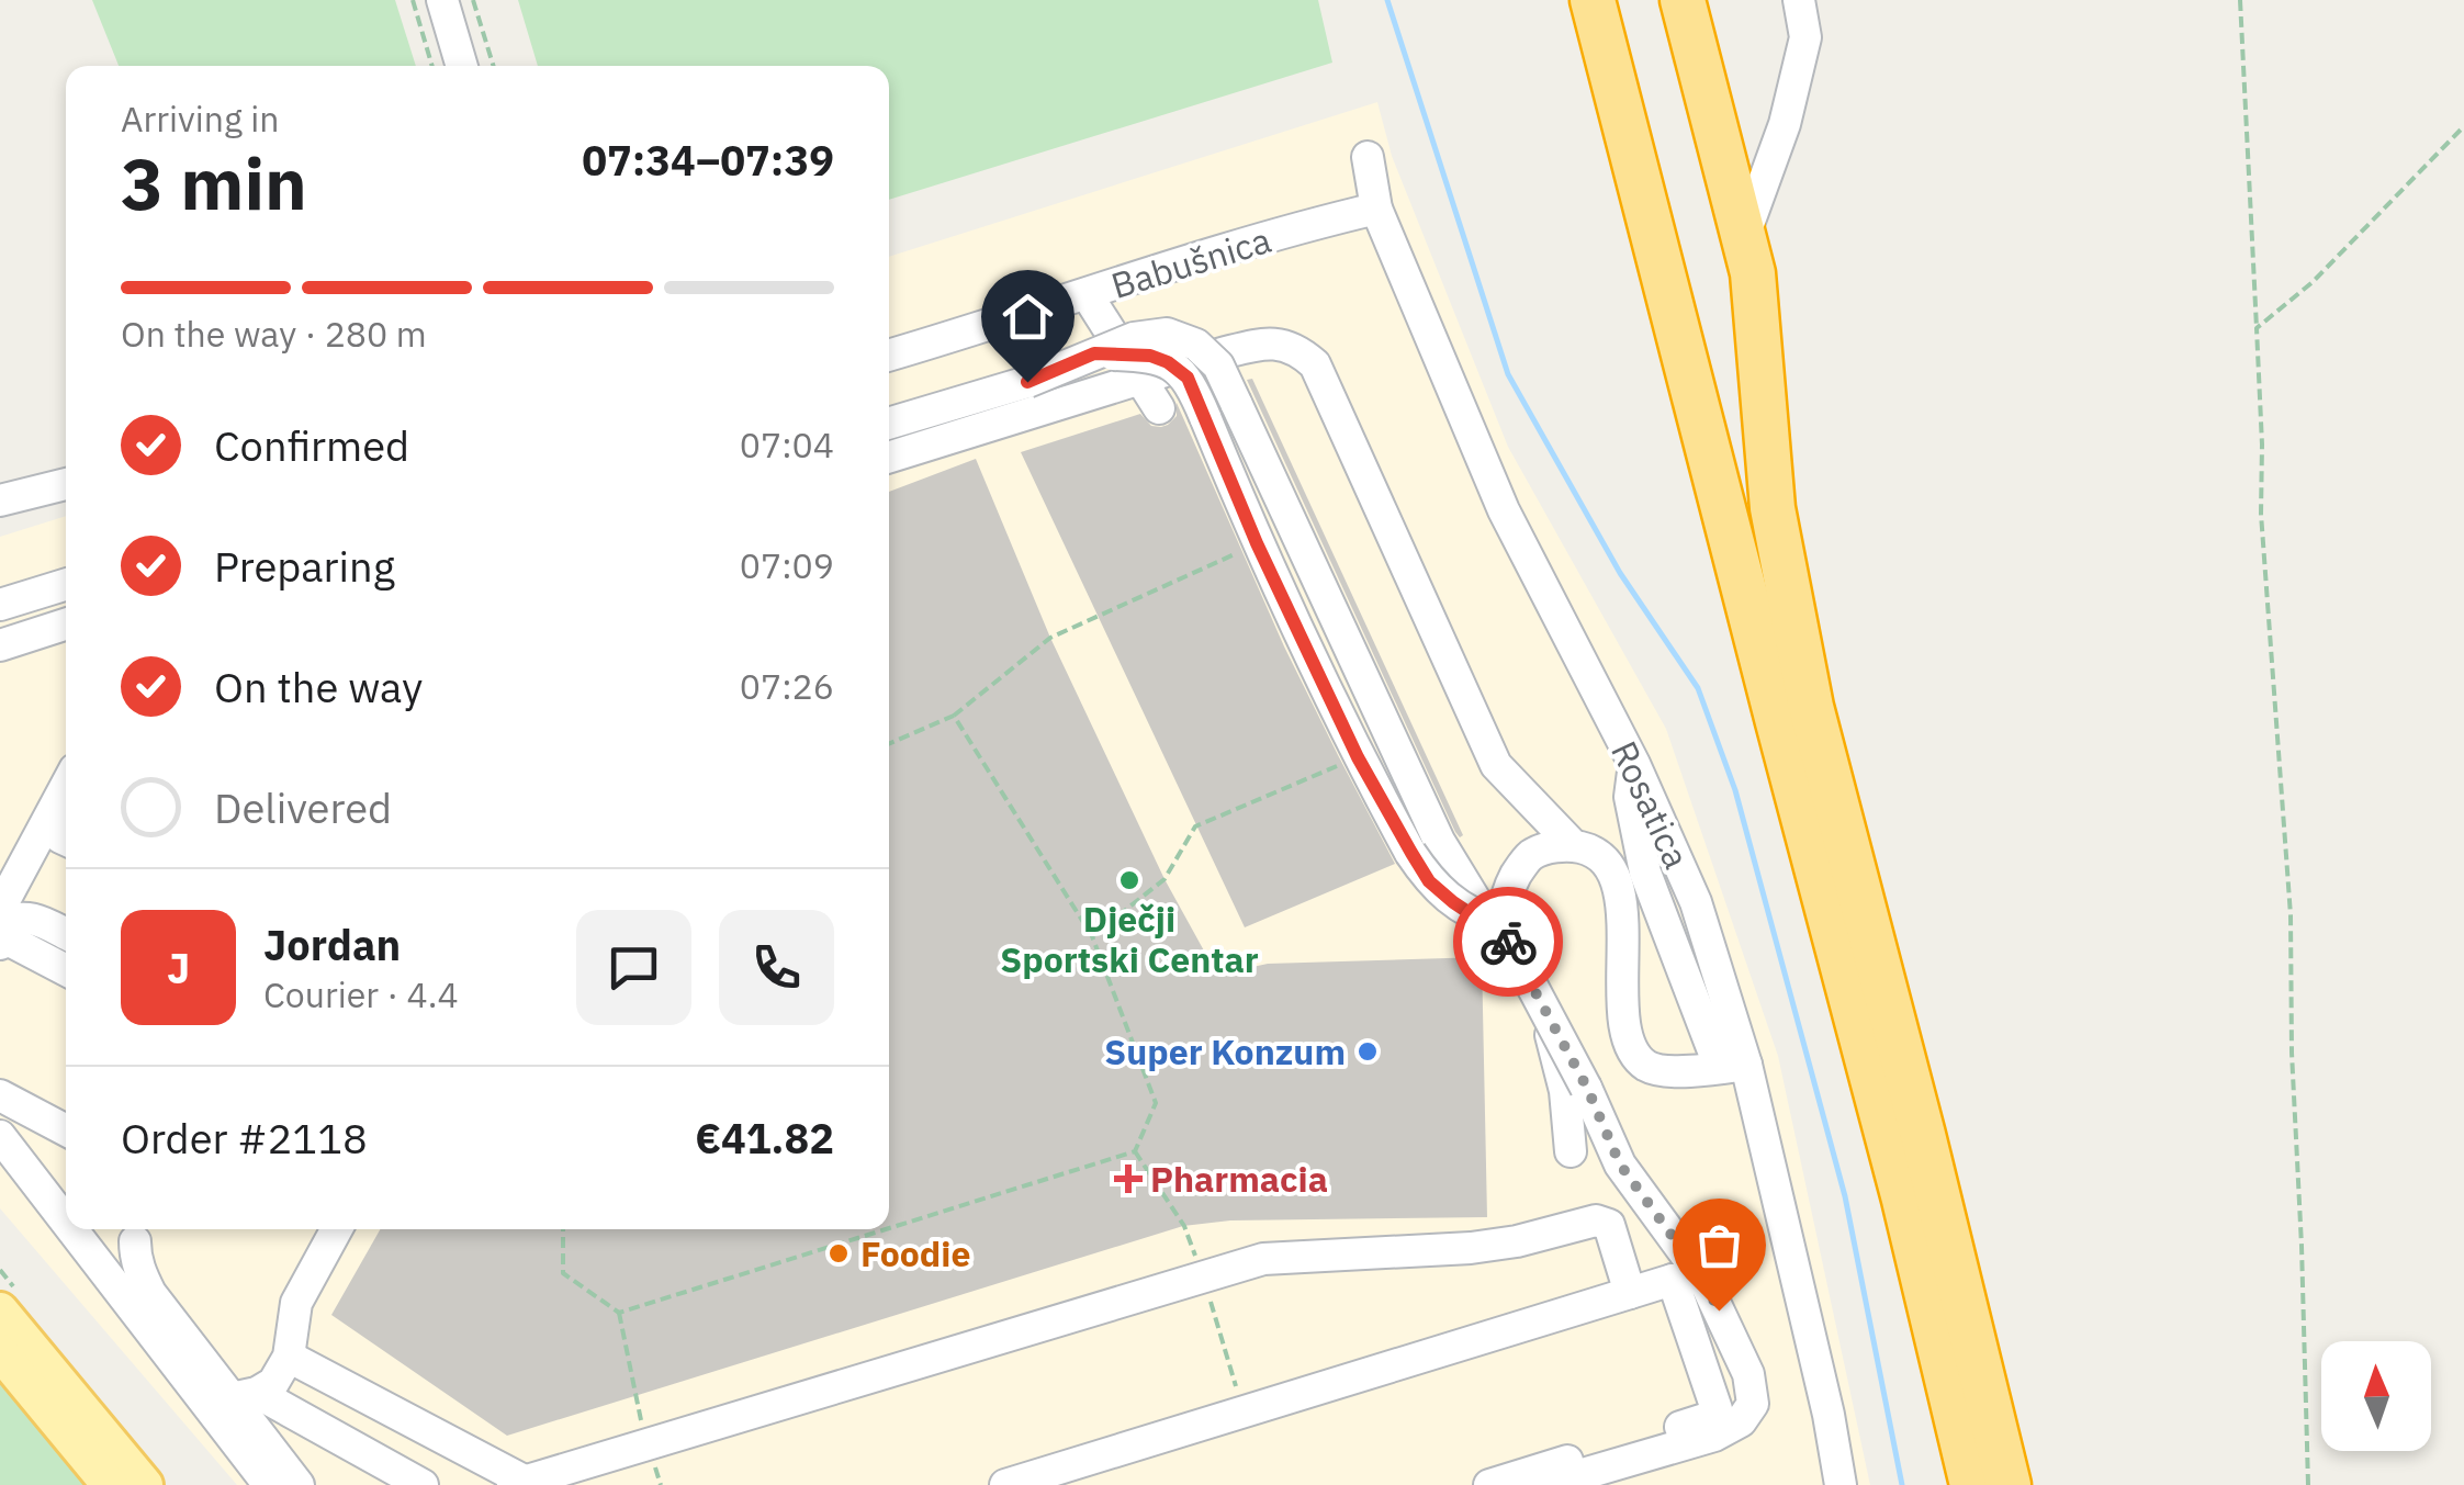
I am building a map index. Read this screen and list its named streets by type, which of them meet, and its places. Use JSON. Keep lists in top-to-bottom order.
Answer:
{
  "streets": {
    "street": ["Babušnica", "Rosatica"]
  },
  "crossings": [
    ["Babušnica", "Rosatica"]
  ],
  "places": {
    "other": ["Dječji Sportski Centar", "Super Konzum", "Foodie"],
    "health": ["Pharmacia"]
  },
  "north": "top",
  "page": {
    "heading": ["3 min", "Arriving in", "07:34–07:39"],
    "panel": [
      "Jordan",
      "Courier · 4.4",
      "Order #2118",
      "€41.82"
    ],
    "bar": "On the way · 280 m",
    "list": [
      ["Confirmed", "07:04"],
      ["Preparing", "07:09"],
      ["On the way", "07:26"],
      "Delivered"
    ],
    "round": "J"
  }
}
